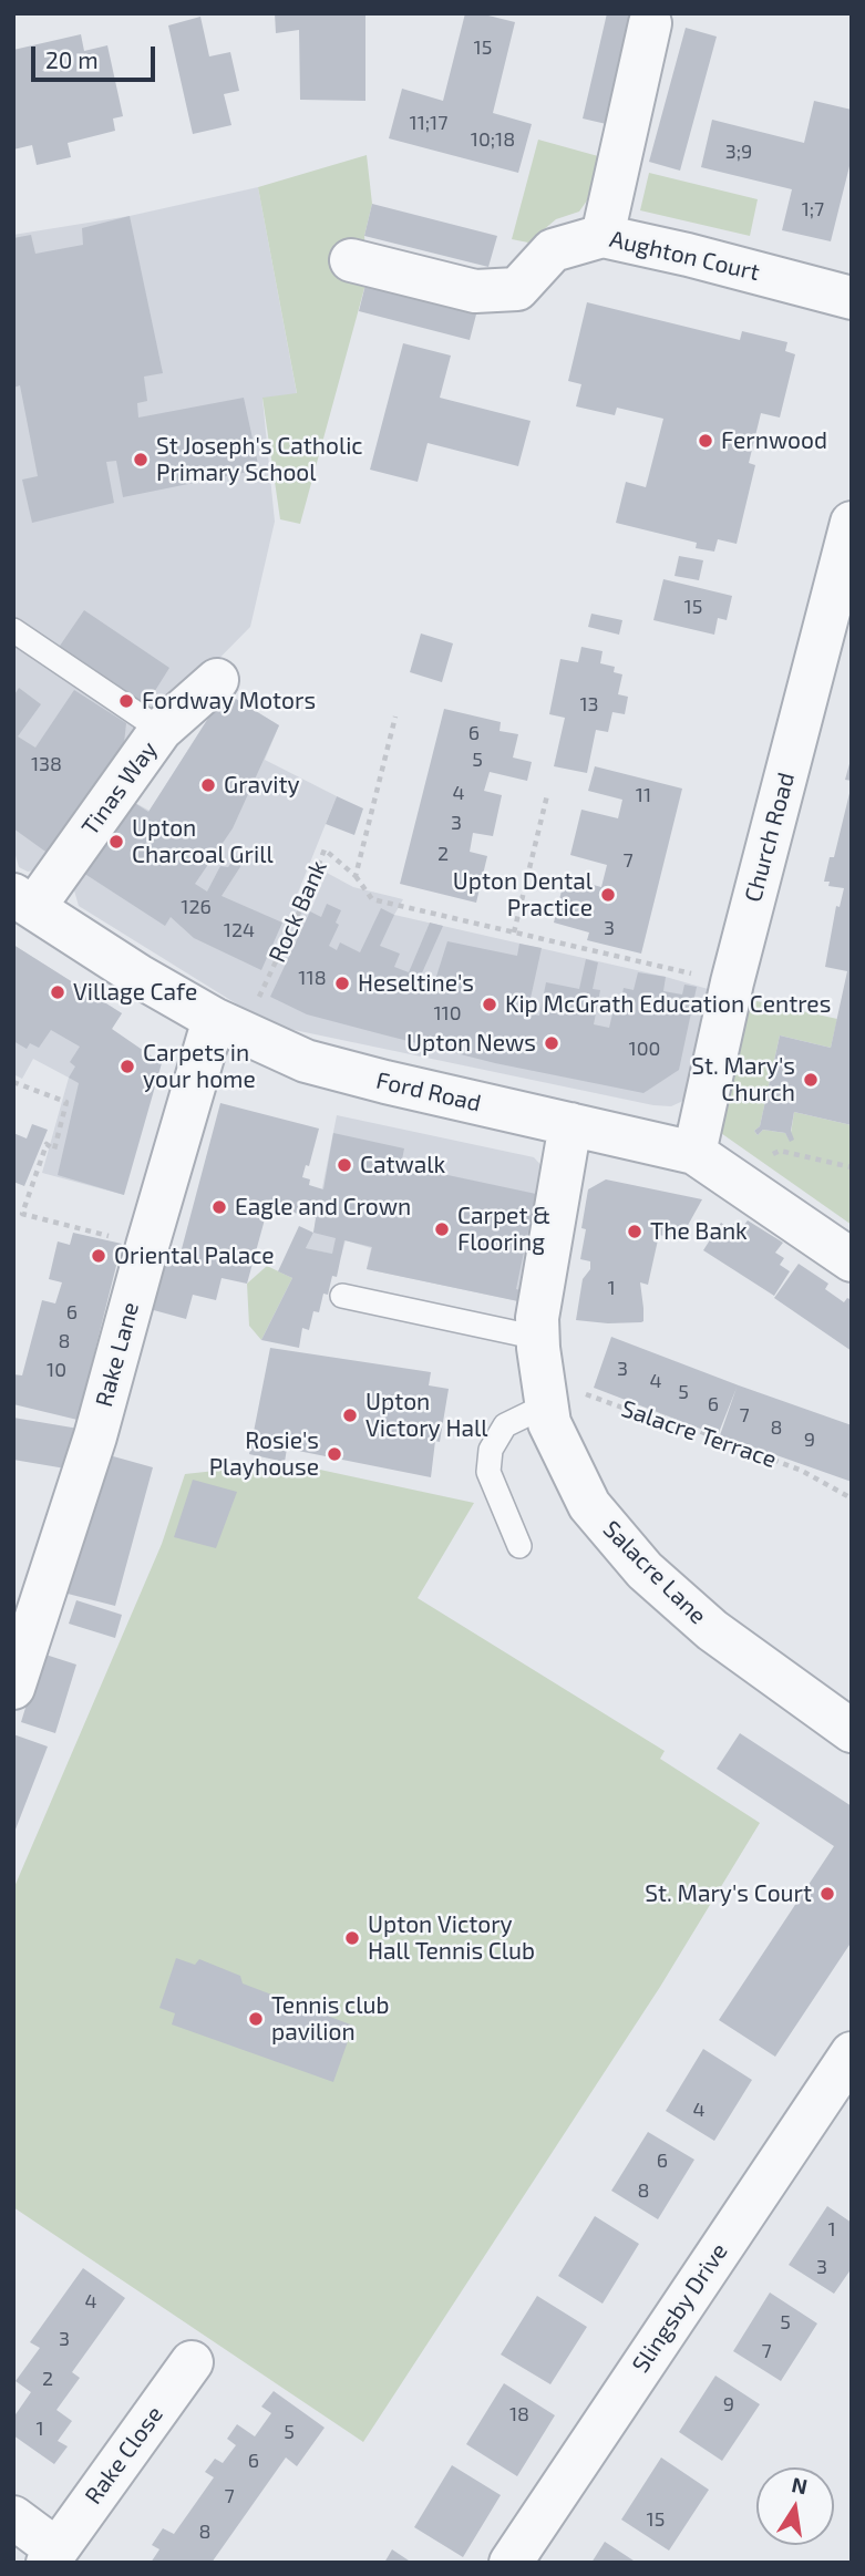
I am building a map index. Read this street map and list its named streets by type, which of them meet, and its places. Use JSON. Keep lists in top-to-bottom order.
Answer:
{
  "streets": {
    "street": [
      "Aughton Court",
      "Tinas Way",
      "Church Road",
      "Ford Road",
      "Rake Lane",
      "Salacre Lane",
      "Slingsby Drive",
      "Rake Close"
    ],
    "path": ["Rock Bank", "Salacre Terrace"]
  },
  "crossings": [
    ["Tinas Way", "Ford Road"],
    ["Church Road", "Ford Road"],
    ["Rock Bank", "Ford Road"],
    ["Rock Bank", "Rake Lane"],
    ["Ford Road", "Rake Lane"],
    ["Ford Road", "Salacre Lane"],
    ["Salacre Terrace", "Salacre Lane"]
  ],
  "places": [
    "Fernwood",
    "St Joseph's Catholic Primary School",
    "Fordway Motors",
    "Gravity",
    "Upton Charcoal Grill",
    "Upton Dental Practice",
    "Heseltine's",
    "Village Cafe",
    "Kip McGrath Education Centres",
    "Upton News",
    "Carpets in your home",
    "St. Mary's Church",
    "Catwalk",
    "Eagle and Crown",
    "Carpet & Flooring",
    "The Bank",
    "Oriental Palace",
    "Upton Victory Hall",
    "Rosie's Playhouse",
    "St. Mary's Court",
    "Upton Victory Hall Tennis Club",
    "Tennis club pavilion"
  ],
  "house_numbers": [
    "15",
    "11;17",
    "10;18",
    "3;9",
    "1;7",
    "15",
    "13",
    "6",
    "5",
    "138",
    "4",
    "11",
    "3",
    "2",
    "7",
    "126",
    "3",
    "124",
    "118",
    "110",
    "100",
    "1",
    "6",
    "8",
    "3",
    "10",
    "4",
    "5",
    "6",
    "7",
    "8",
    "9",
    "4",
    "6",
    "8",
    "1",
    "3",
    "4",
    "5",
    "3",
    "7",
    "2",
    "9",
    "18",
    "1",
    "5",
    "6",
    "7",
    "15",
    "8"
  ],
  "scale_bar": "20 m",
  "north": "top"
}
